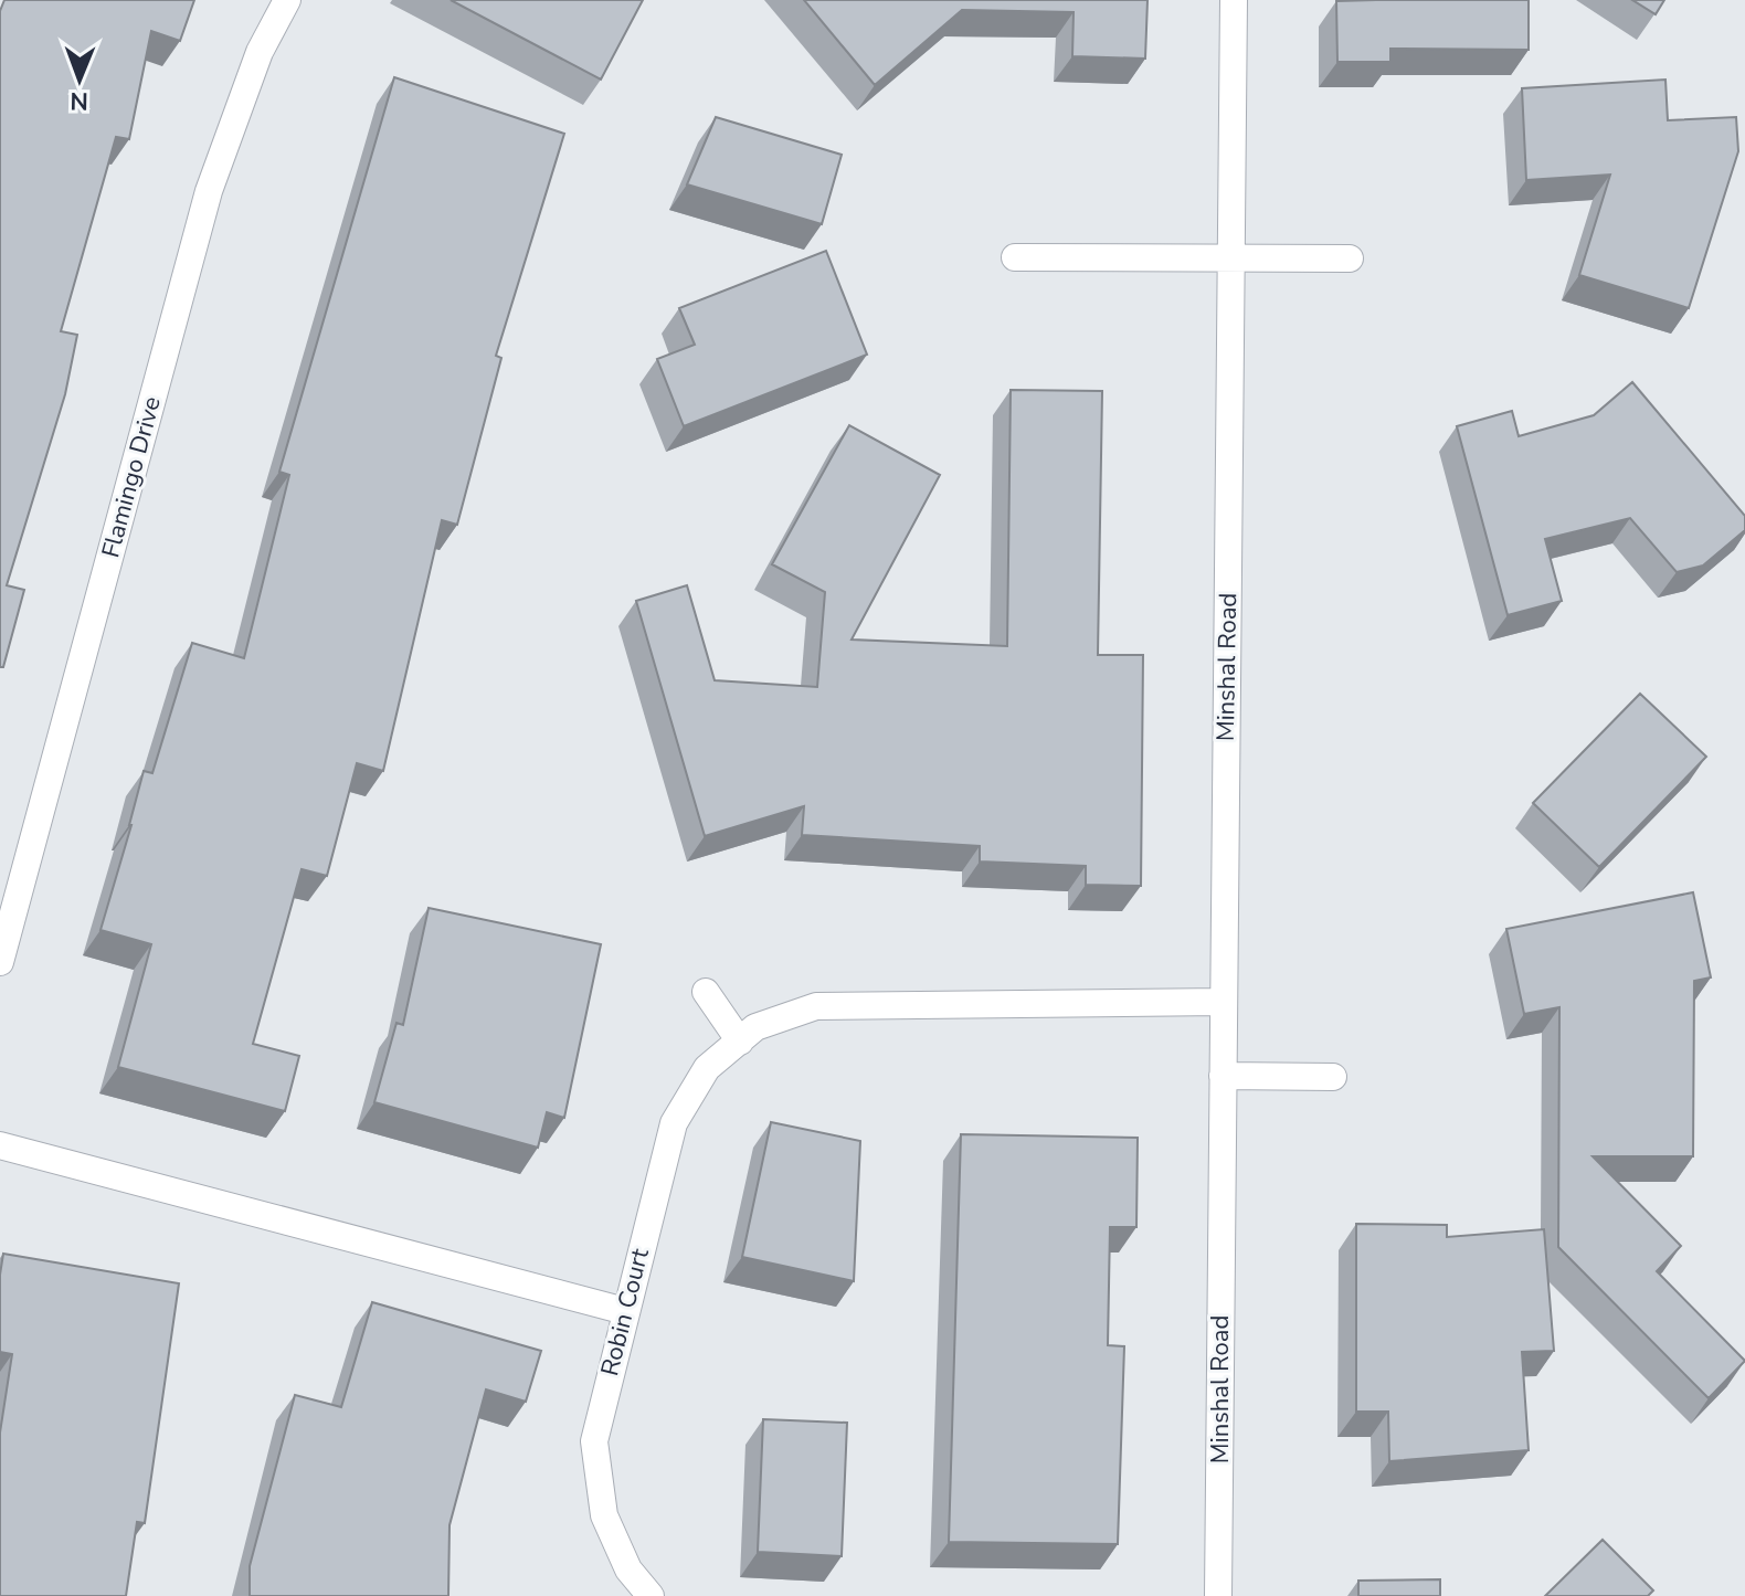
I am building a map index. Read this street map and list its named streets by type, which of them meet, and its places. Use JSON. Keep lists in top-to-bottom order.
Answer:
{
  "streets": {
    "street": ["Flamingo Drive", "Minshal Road", "Robin Court"]
  },
  "crossings": [
    ["Minshal Road", "Robin Court"]
  ],
  "north": "bottom"
}
